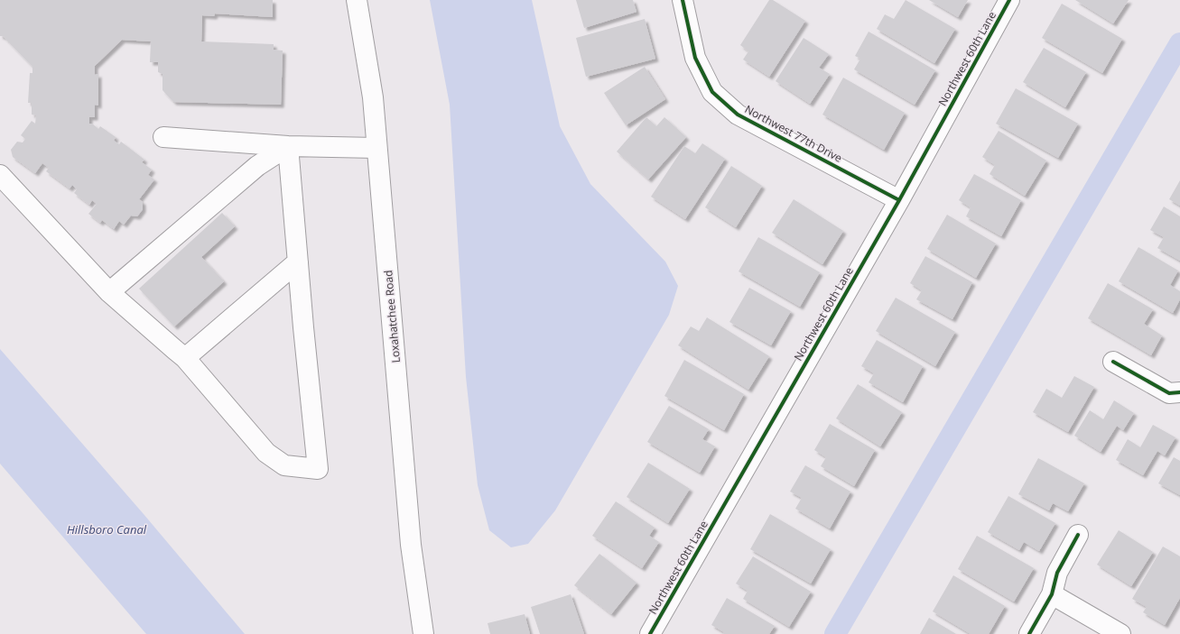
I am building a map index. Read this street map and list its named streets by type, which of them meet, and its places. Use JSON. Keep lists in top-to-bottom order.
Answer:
{
  "streets": {
    "street": ["Northwest 60th Lane", "Northwest 77th Drive", "Loxahatchee Road"]
  },
  "crossings": [
    ["Northwest 60th Lane", "Northwest 77th Drive"]
  ],
  "water": ["Hillsboro Canal"]
}
